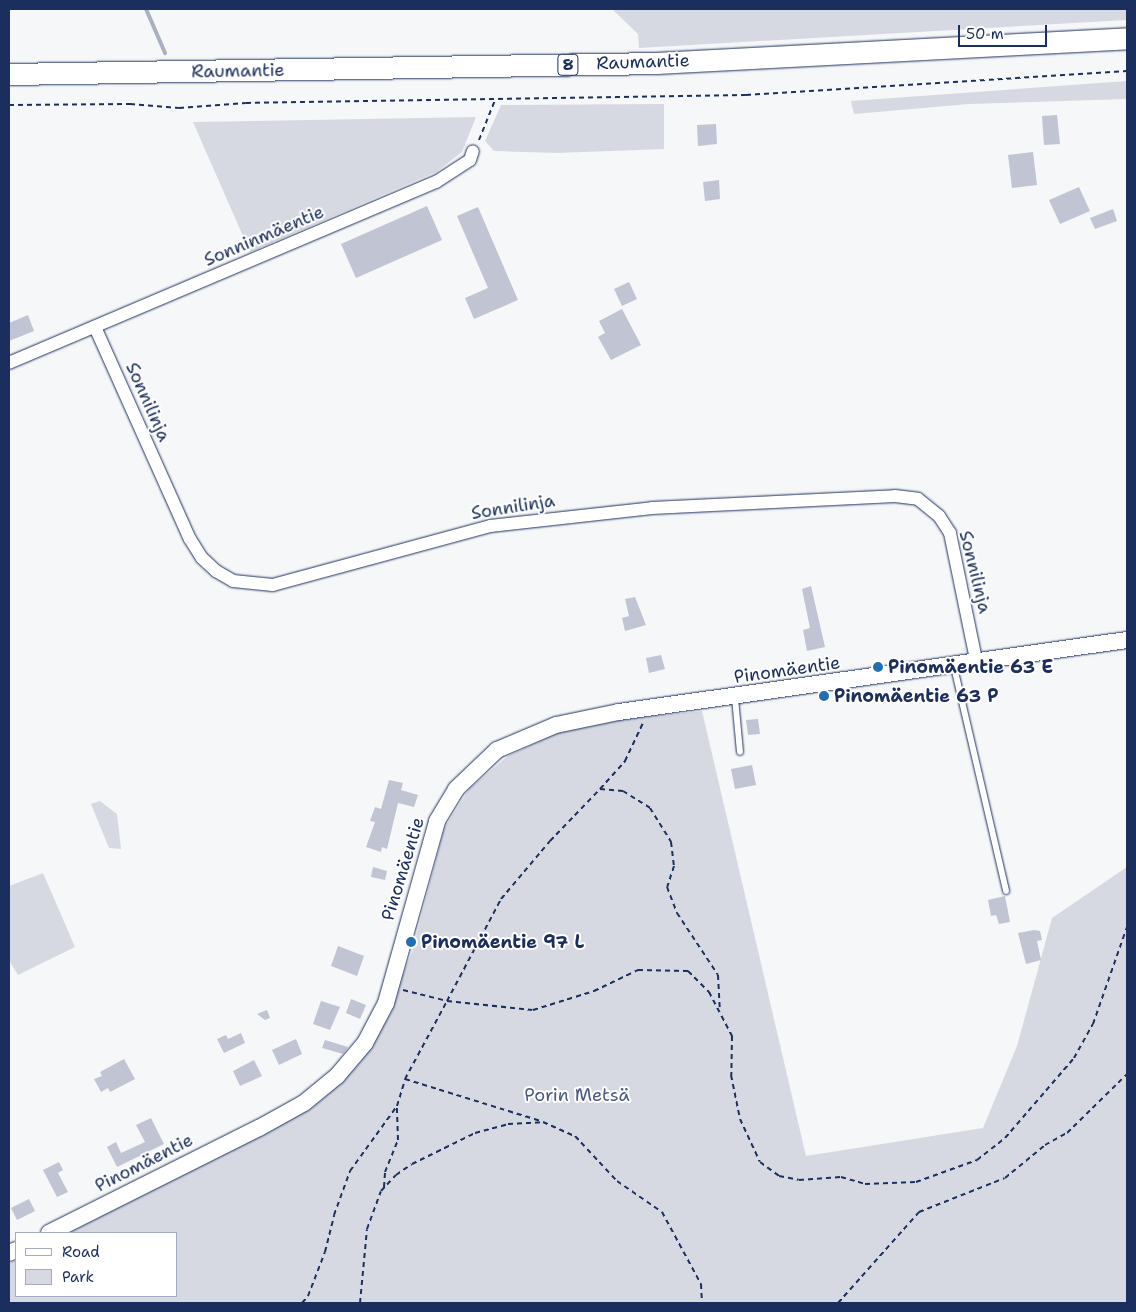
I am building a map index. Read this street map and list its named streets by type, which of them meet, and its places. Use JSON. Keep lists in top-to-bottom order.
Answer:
{
  "streets": {
    "highway": ["Raumantie", "8"],
    "street": ["Sonninmäentie", "Sonnilinja", "Pinomäentie"]
  },
  "crossings": [
    ["Sonninmäentie", "Sonnilinja"],
    ["Sonnilinja", "Pinomäentie"]
  ],
  "parks": ["Porin Metsä"],
  "places": ["Pinomäentie 63 E", "Pinomäentie 63 P", "Pinomäentie 97 L"],
  "legend": ["Road", "Park"],
  "scale_bar": "50 m"
}
